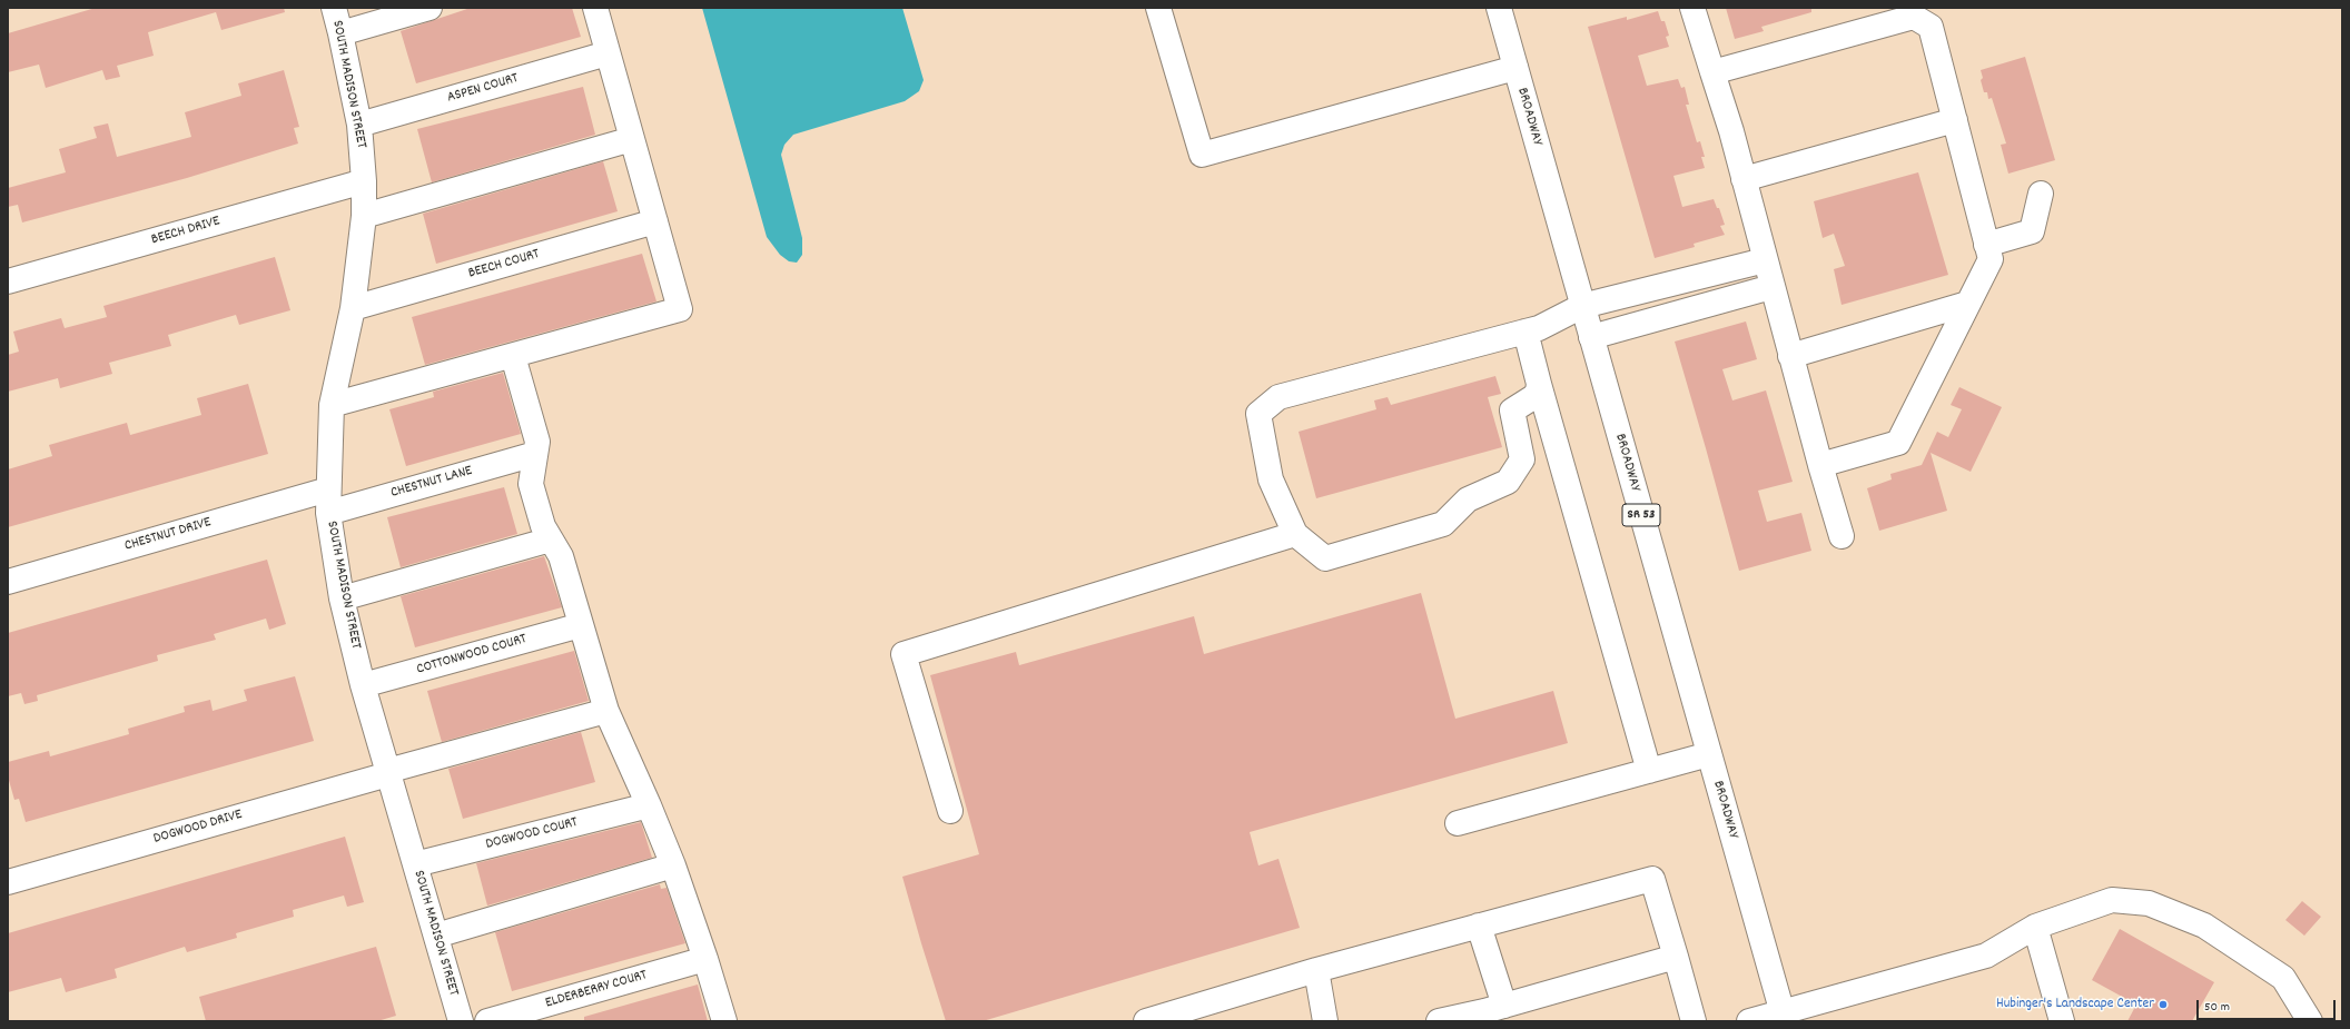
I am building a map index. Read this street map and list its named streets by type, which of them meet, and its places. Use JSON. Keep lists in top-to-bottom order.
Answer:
{
  "streets": {
    "street": [
      "SOUTH MADISON STREET",
      "ASPEN COURT",
      "BROADWAY",
      "BEECH DRIVE",
      "BEECH COURT",
      "CHESTNUT LANE",
      "SR 53",
      "CHESTNUT DRIVE",
      "COTTONWOOD COURT",
      "DOGWOOD DRIVE",
      "DOGWOOD COURT",
      "ELDERBERRY COURT"
    ]
  },
  "crossings": [
    ["SOUTH MADISON STREET", "ASPEN COURT"],
    ["SOUTH MADISON STREET", "BEECH DRIVE"],
    ["SOUTH MADISON STREET", "BEECH COURT"],
    ["SOUTH MADISON STREET", "CHESTNUT LANE"],
    ["SOUTH MADISON STREET", "CHESTNUT DRIVE"],
    ["SOUTH MADISON STREET", "COTTONWOOD COURT"],
    ["SOUTH MADISON STREET", "DOGWOOD DRIVE"],
    ["SOUTH MADISON STREET", "DOGWOOD COURT"],
    ["CHESTNUT LANE", "CHESTNUT DRIVE"]
  ],
  "places": ["Hubinger's Landscape Center"],
  "scale_bar": "50 m"
}
